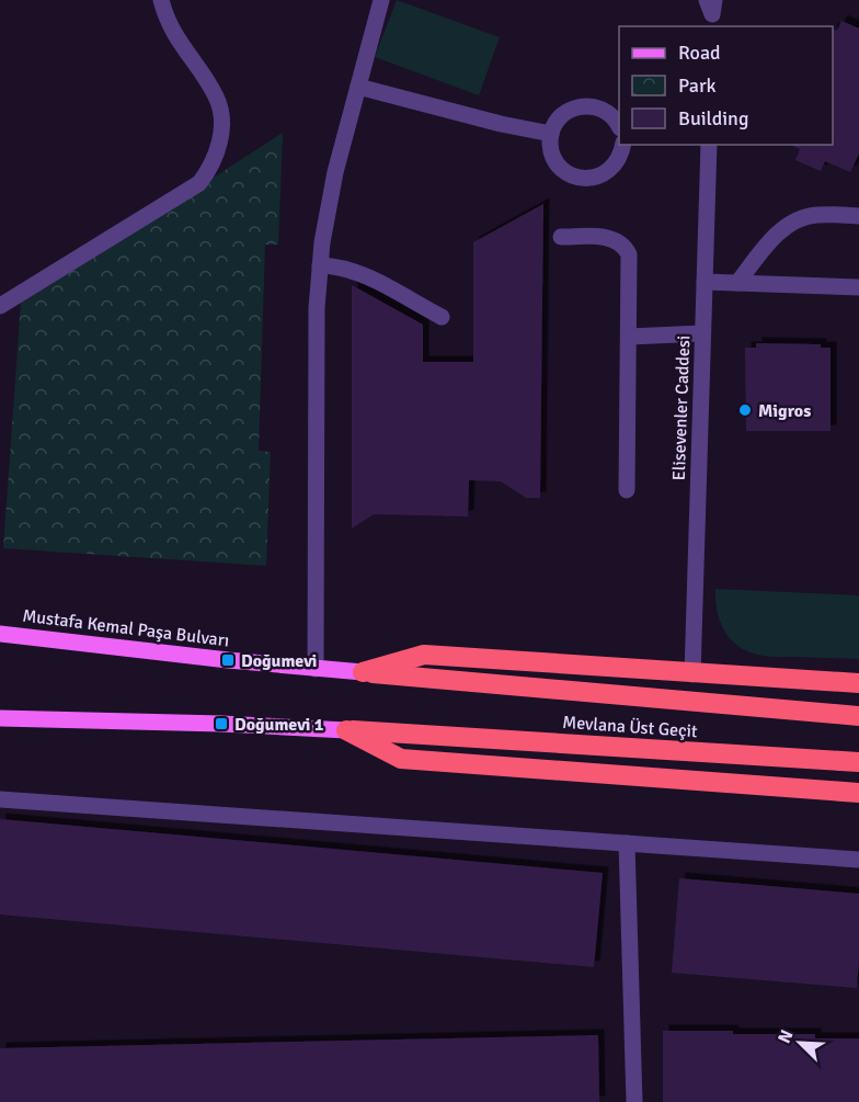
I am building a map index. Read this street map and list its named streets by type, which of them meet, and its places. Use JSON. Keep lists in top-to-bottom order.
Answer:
{
  "streets": {
    "highway": ["Mustafa Kemal Paşa Bulvarı", "Mevlana Üst Geçit"],
    "street": ["Elisevenler Caddesi"]
  },
  "crossings": [
    ["Mustafa Kemal Paşa Bulvarı", "Mevlana Üst Geçit"]
  ],
  "places": {
    "other": ["Migros"],
    "transit": ["Doğumevi", "Doğumevi 1"]
  },
  "legend": ["Road", "Park", "Building"],
  "north": "top left"
}
